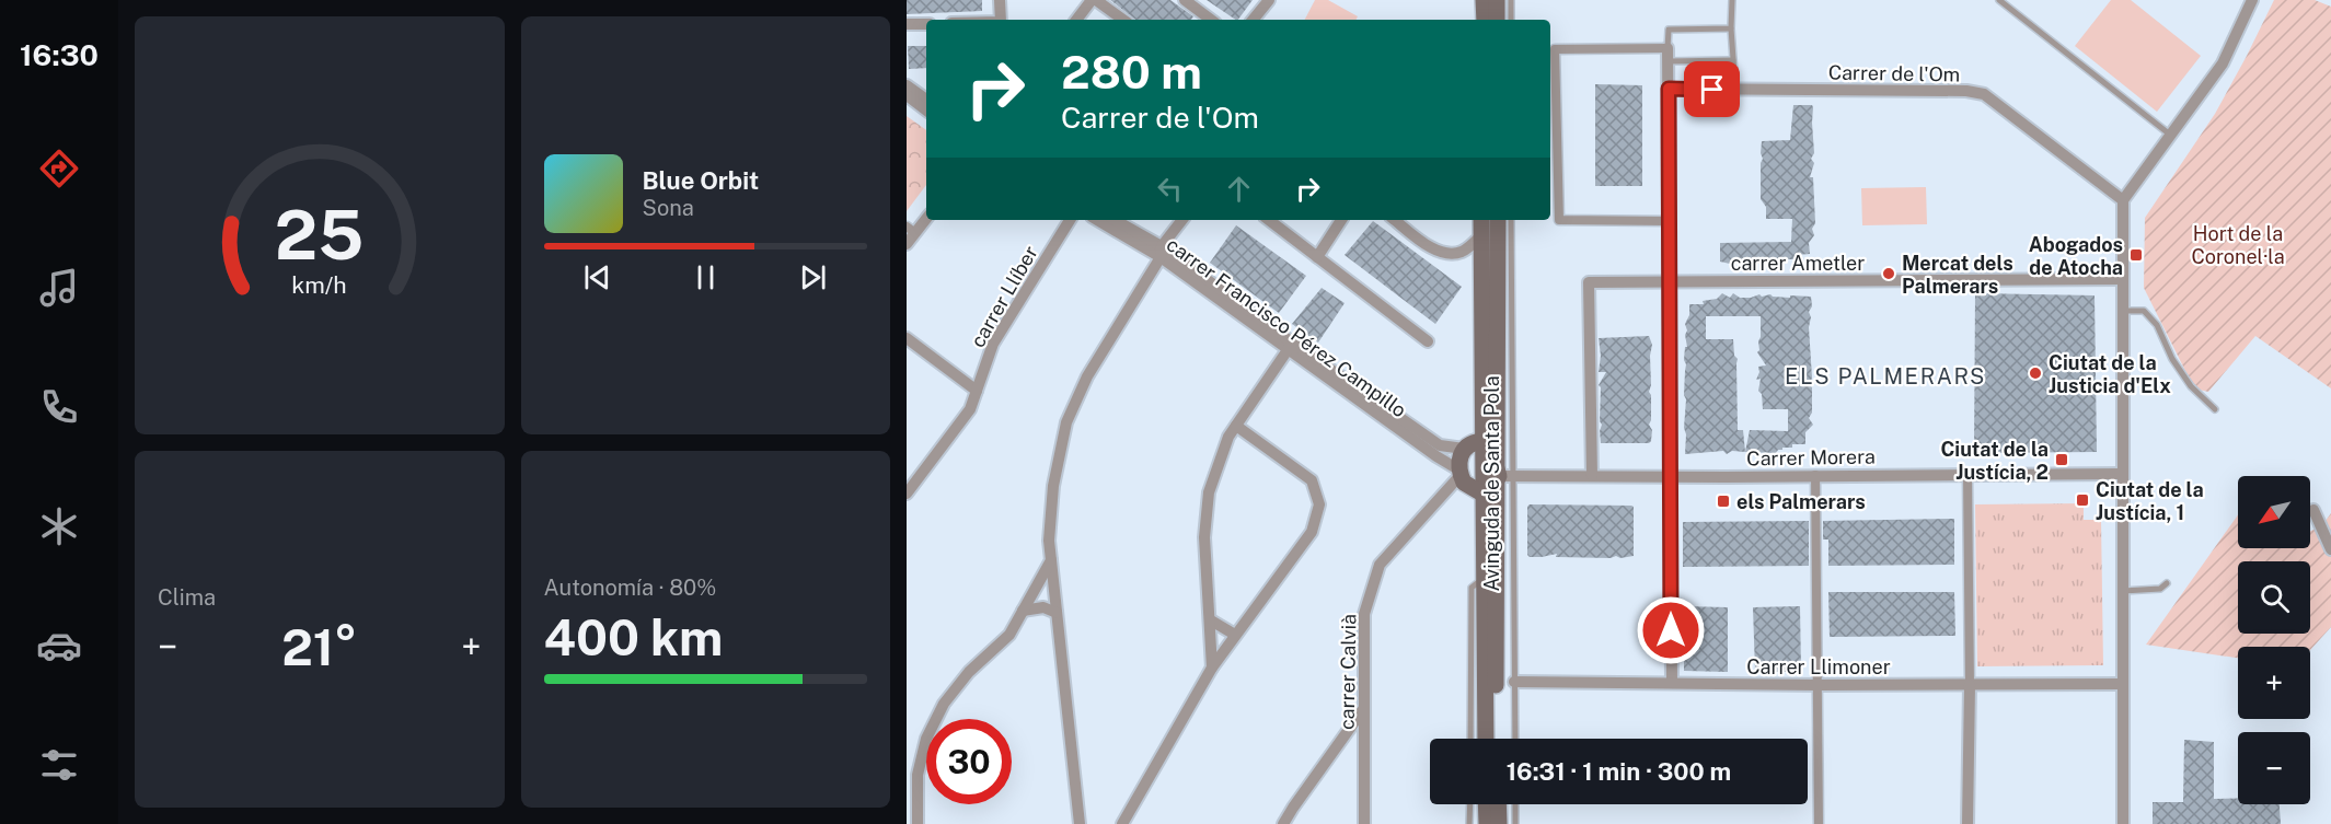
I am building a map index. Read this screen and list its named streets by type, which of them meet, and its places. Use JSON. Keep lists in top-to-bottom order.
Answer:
{
  "streets": {
    "main road": ["Avinguda de Santa Pola"],
    "street": [
      "Carrer de l'Om",
      "carrer Ametler",
      "carrer Llíber",
      "carrer Francisco Pérez Campillo",
      "Carrer Morera",
      "Carrer Llimoner",
      "carrer Calvià"
    ]
  },
  "crossings": [
    ["carrer Ametler", "Carrer Morera"],
    ["carrer Francisco Pérez Campillo", "Avinguda de Santa Pola"],
    ["carrer Francisco Pérez Campillo", "carrer Calvià"],
    ["Carrer Morera", "Avinguda de Santa Pola"],
    ["Avinguda de Santa Pola", "Carrer Llimoner"],
    ["Avinguda de Santa Pola", "carrer Calvià"]
  ],
  "districts": ["ELS PALMERARS"],
  "parks": ["Hort de la Coronel·la"],
  "places": {
    "transit": [
      "Abogados de Atocha",
      "Ciutat de la Justícia, 2",
      "Ciutat de la Justícia, 1",
      "els Palmerars"
    ],
    "other": ["Mercat dels Palmerars", "Ciutat de la Justicia d'Elx"]
  },
  "north": "bottom left",
  "page": {
    "tabs": "16:30",
    "turn": ["280 m", "Carrer de l'Om"],
    "song": ["Blue Orbit", "Sona"],
    "tile": [
      "Clima",
      ["Autonomía · 80%", "400 km"]
    ],
    "map_buttons": ["+", "−"],
    "heat": ["−", "21°", "+"],
    "limit": "30",
    "trip": "16:31 · 1 min · 300 m",
    "gauge": ["25", "km/h"]
  }
}
